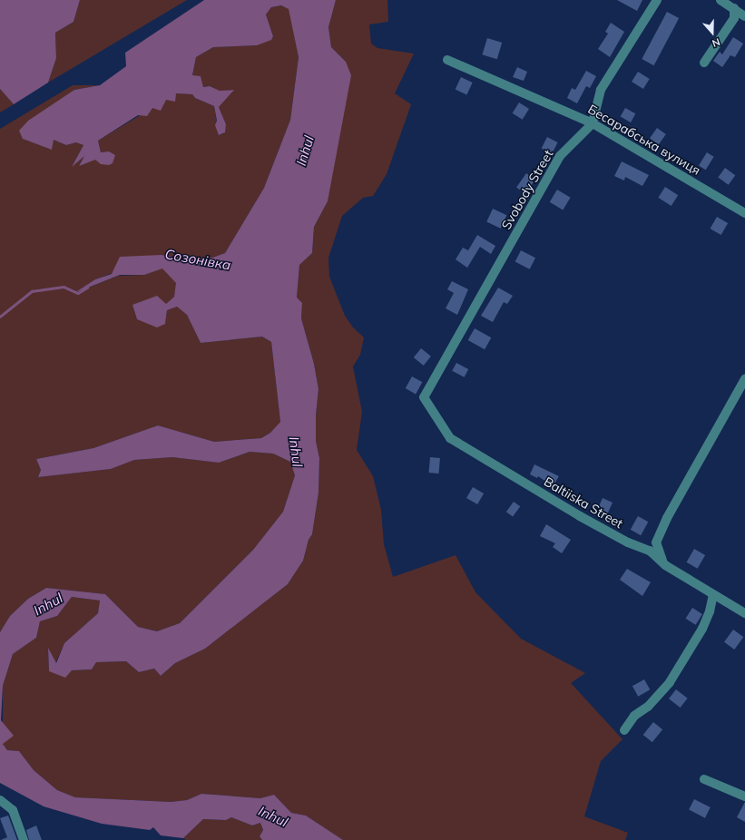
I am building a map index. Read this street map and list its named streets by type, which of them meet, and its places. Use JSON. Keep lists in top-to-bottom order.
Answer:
{
  "streets": {
    "street": ["Бесарабська вулиця", "Svobody Street", "Baltiiska Street"]
  },
  "crossings": [
    ["Бесарабська вулиця", "Svobody Street"],
    ["Svobody Street", "Baltiiska Street"]
  ],
  "water": ["Inhul", "Созонівка"],
  "north": "bottom"
}
